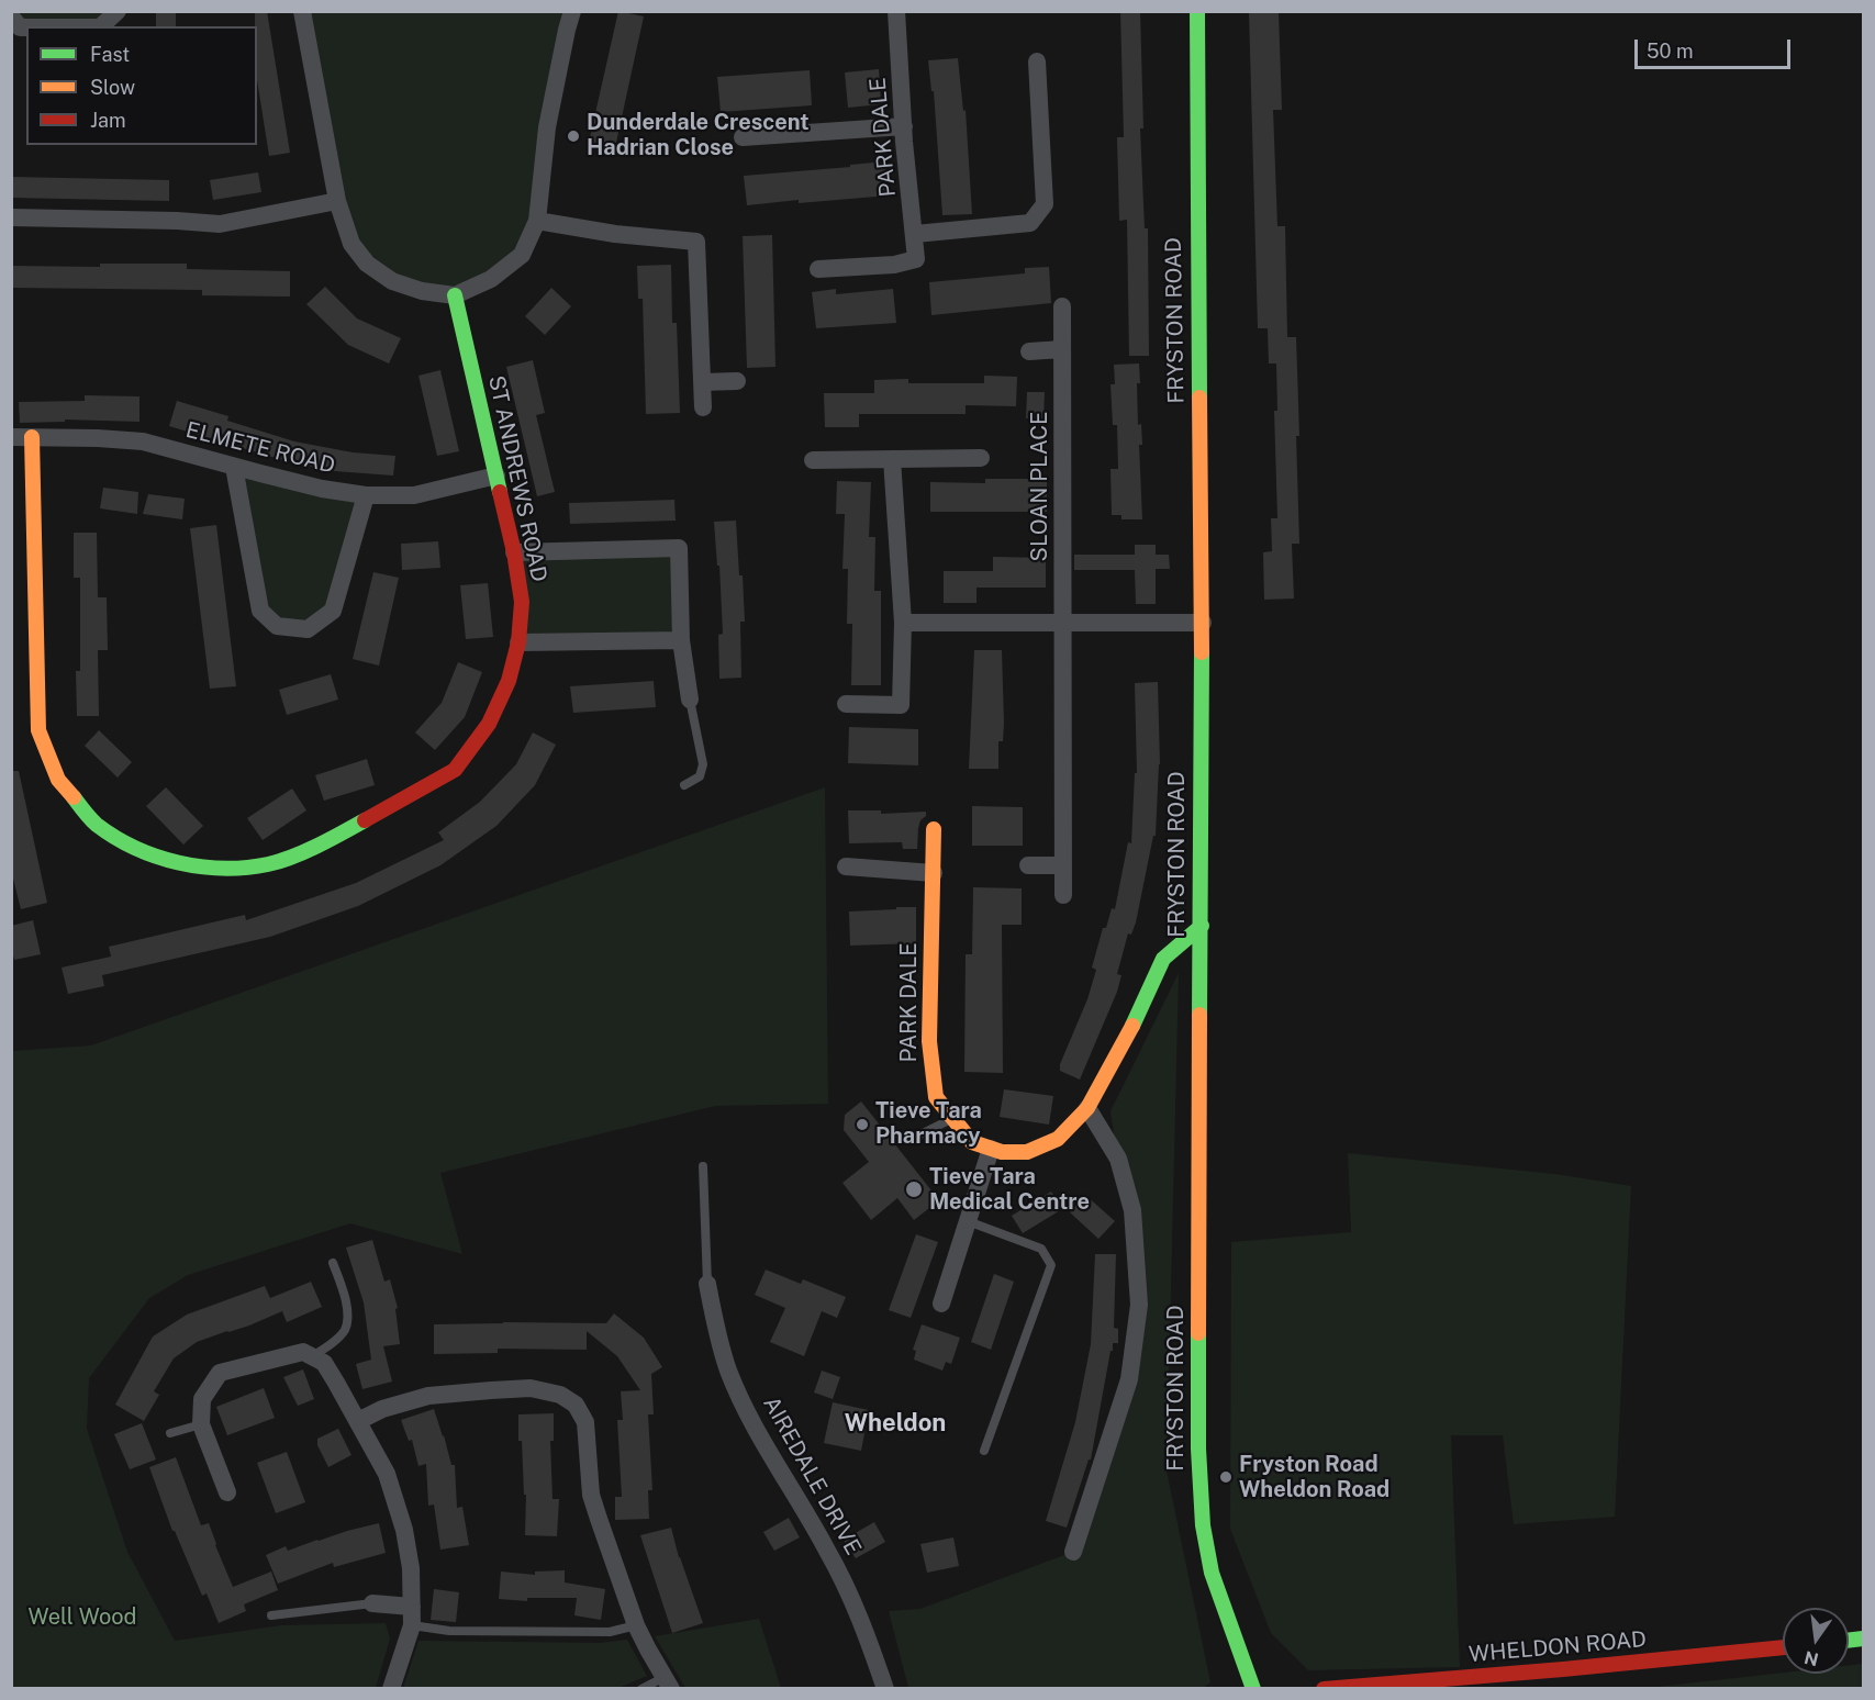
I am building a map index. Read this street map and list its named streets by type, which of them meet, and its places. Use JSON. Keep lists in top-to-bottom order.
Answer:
{
  "streets": {
    "street": [
      "PARK DALE",
      "FRYSTON ROAD",
      "ELMETE ROAD",
      "ST ANDREWS ROAD",
      "SLOAN PLACE",
      "AIREDALE DRIVE",
      "WHELDON ROAD"
    ]
  },
  "crossings": [
    ["PARK DALE", "FRYSTON ROAD"],
    ["ELMETE ROAD", "ST ANDREWS ROAD"]
  ],
  "districts": ["Wheldon"],
  "parks": ["Well Wood"],
  "places": [
    "Dunderdale Crescent Hadrian Close",
    "Tieve Tara Pharmacy",
    "Tieve Tara Medical Centre",
    "Fryston Road Wheldon Road"
  ],
  "legend": ["Fast", "Slow", "Jam"],
  "scale_bar": "50 m",
  "north": "bottom"
}
